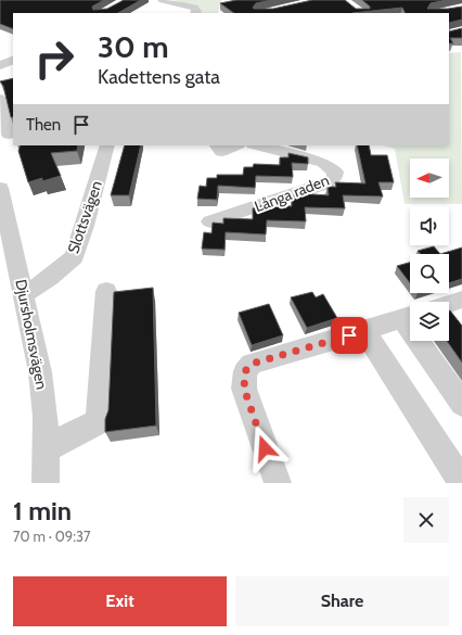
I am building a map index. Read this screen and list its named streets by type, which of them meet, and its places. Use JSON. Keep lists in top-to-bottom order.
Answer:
{
  "streets": {
    "street": ["Långa raden", "Slottsvägen", "Djursholmsvägen"]
  },
  "crossings": [
    ["Slottsvägen", "Djursholmsvägen"]
  ],
  "north": "left",
  "page": {
    "turn": ["30 m", "Kadettens gata"],
    "then": "Then",
    "heading": ["1 min", "70 m · 09:37"],
    "buttons": ["Exit", "Share"]
  }
}
